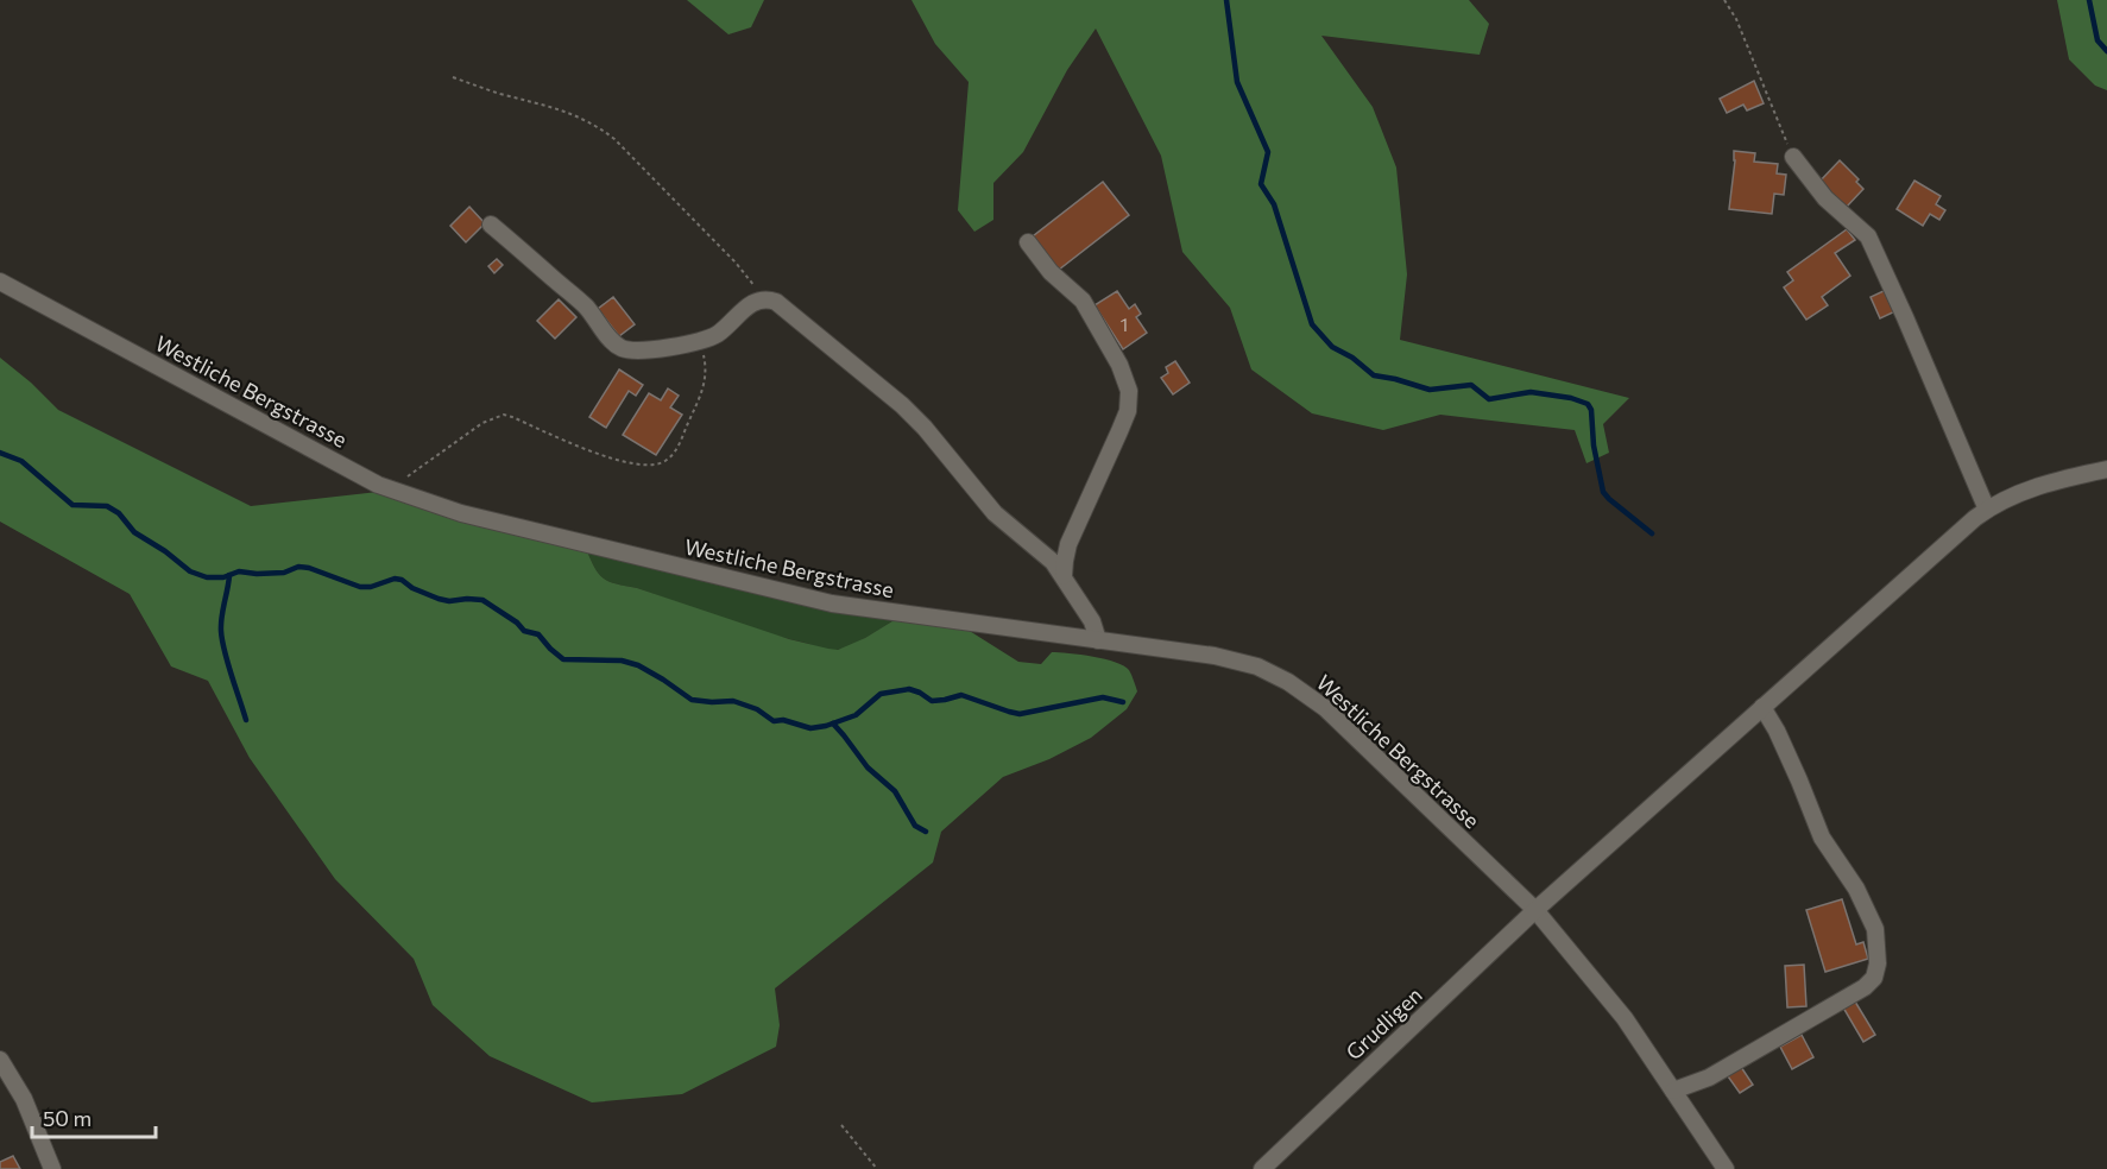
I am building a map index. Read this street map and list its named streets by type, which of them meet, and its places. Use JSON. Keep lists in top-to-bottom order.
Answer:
{
  "streets": {
    "street": ["Westliche Bergstrasse", "Grudligen"]
  },
  "crossings": [
    ["Westliche Bergstrasse", "Grudligen"]
  ],
  "house_numbers": ["1"],
  "scale_bar": "50 m"
}
